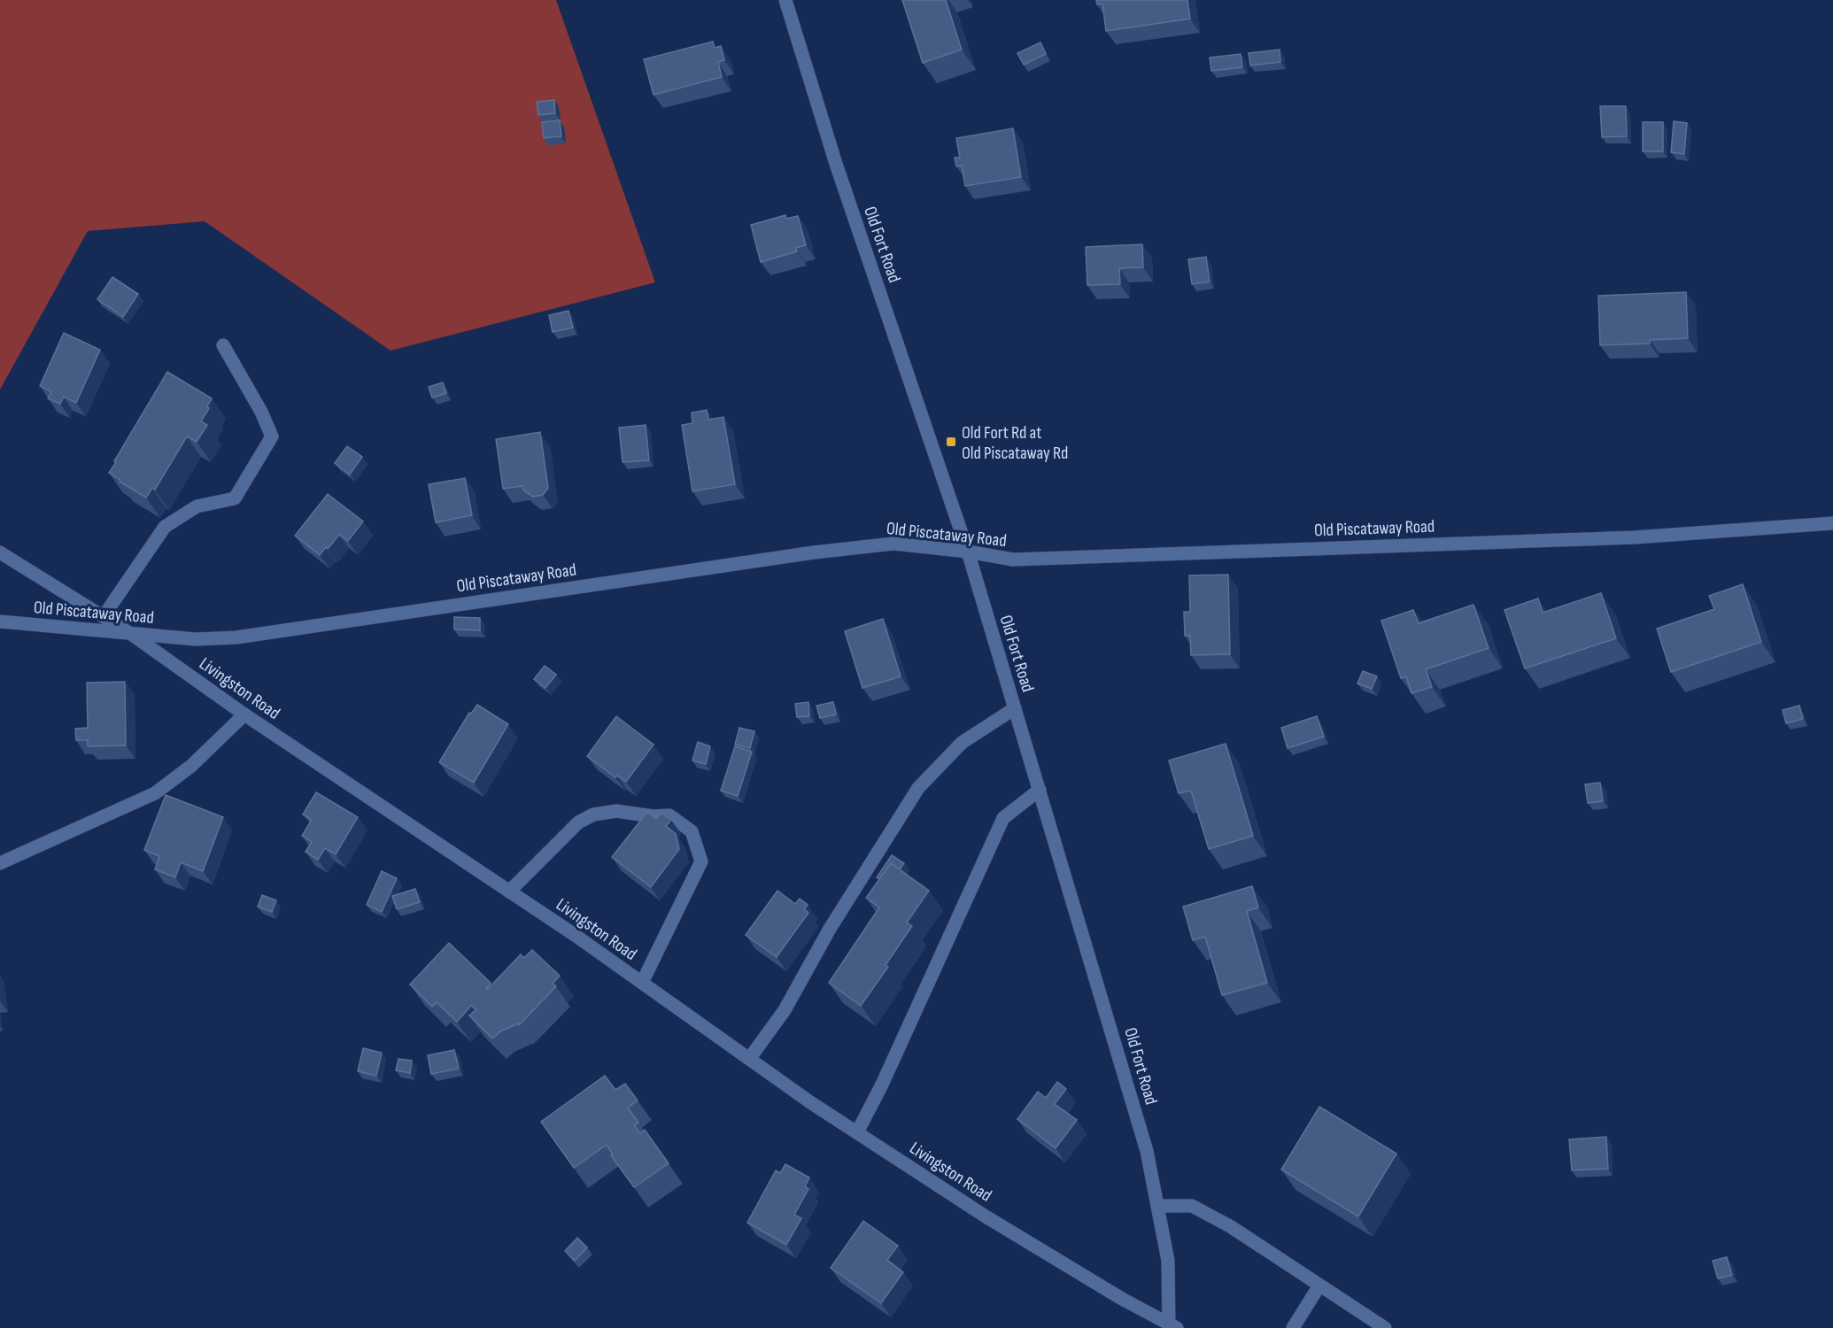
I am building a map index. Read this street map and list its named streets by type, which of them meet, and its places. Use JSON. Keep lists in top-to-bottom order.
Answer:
{
  "streets": {
    "main road": ["Old Fort Road", "Old Piscataway Road", "Livingston Road"]
  },
  "crossings": [
    ["Old Fort Road", "Old Piscataway Road"],
    ["Old Fort Road", "Livingston Road"],
    ["Old Piscataway Road", "Livingston Road"]
  ],
  "places": {
    "transit": ["Old Fort Rd at Old Piscataway Rd"]
  }
}
